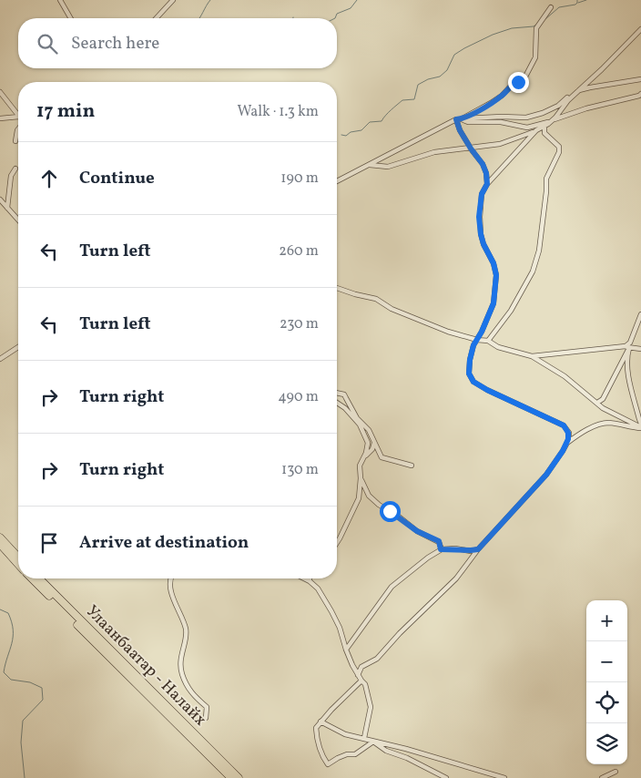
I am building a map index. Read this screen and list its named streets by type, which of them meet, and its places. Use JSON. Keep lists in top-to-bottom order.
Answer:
{
  "streets": {
    "highway": ["Улаанбаатар - Налайх"]
  },
  "page": {
    "search": "Search here",
    "heading": ["17 min", "Walk · 1.3 km"],
    "list": [
      ["Continue", "190 m"],
      ["Turn left", "260 m"],
      ["Turn left", "230 m"],
      ["Turn right", "490 m"],
      ["Turn right", "130 m"],
      "Arrive at destination"
    ],
    "map_buttons": ["+", "−"]
  }
}
